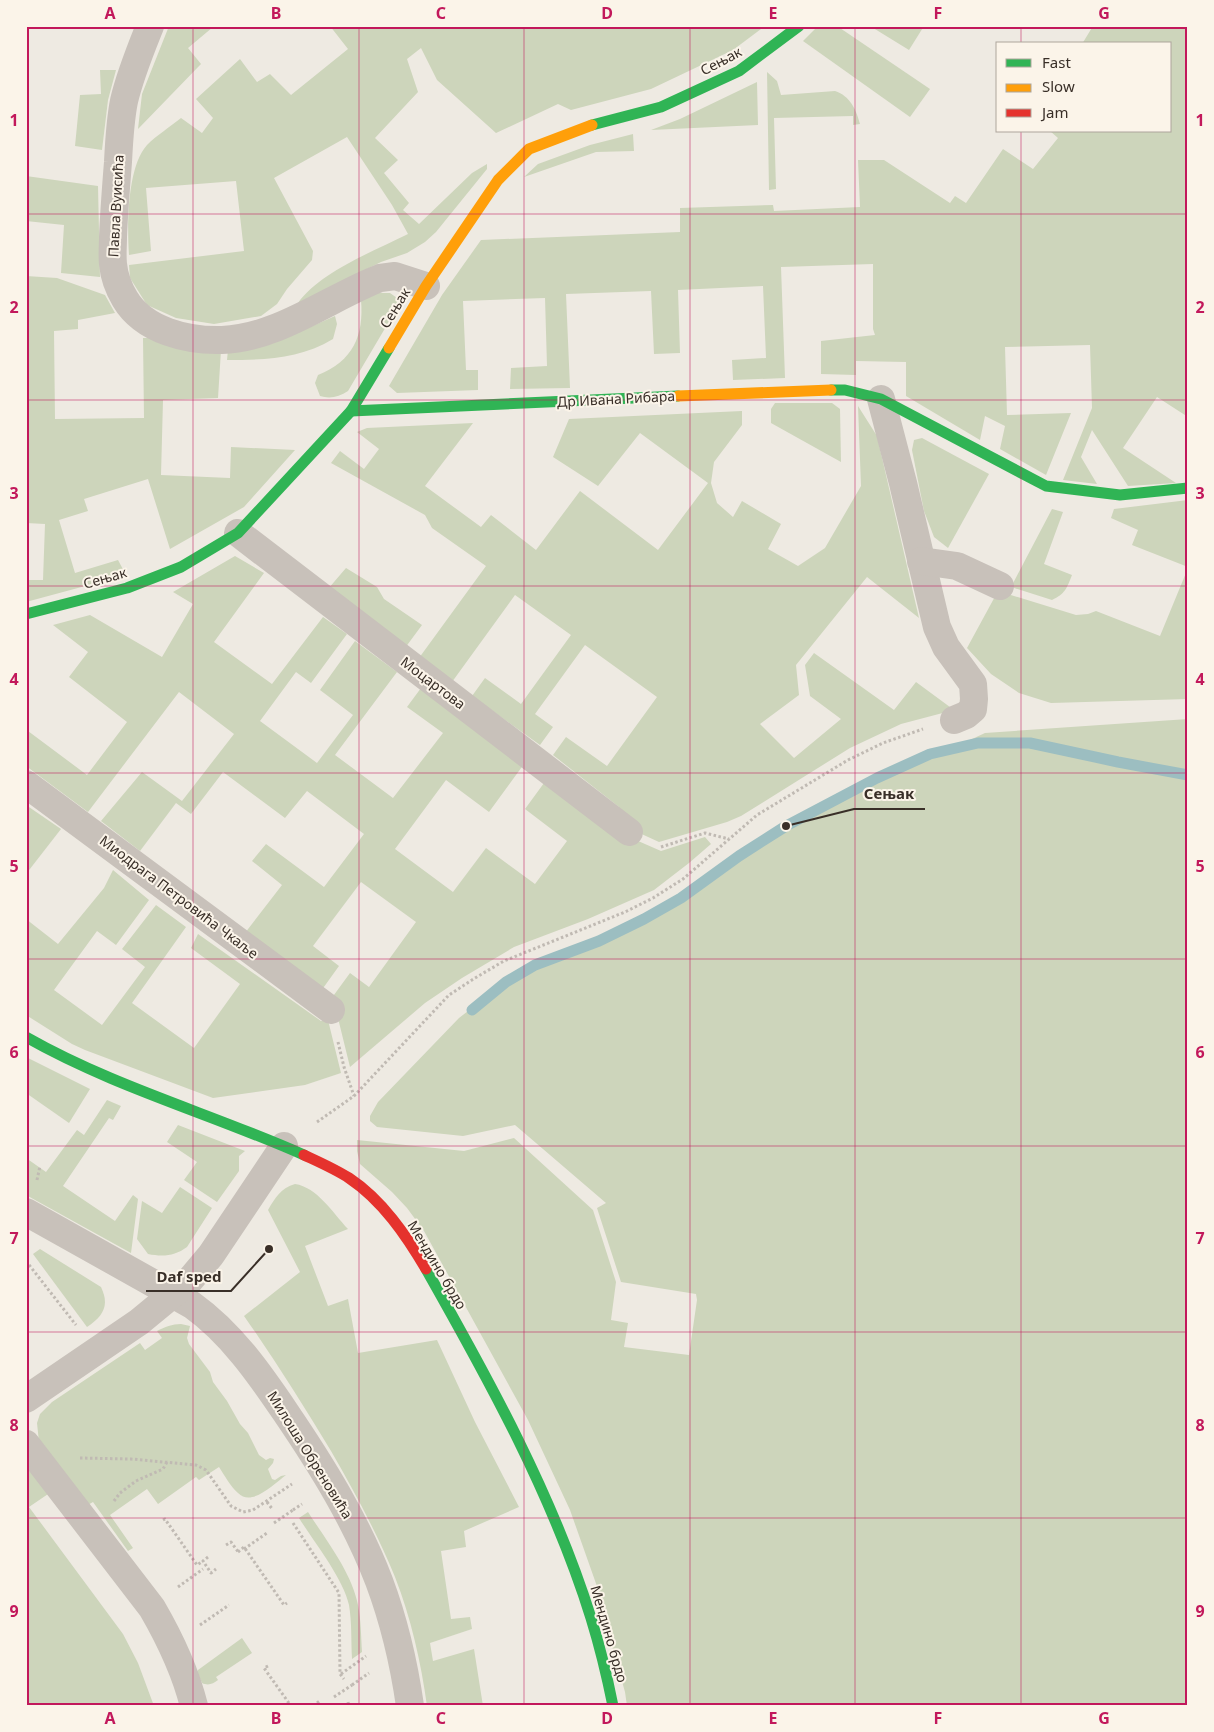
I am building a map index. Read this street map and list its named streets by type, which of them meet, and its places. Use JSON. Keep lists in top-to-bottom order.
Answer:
{
  "streets": {
    "street": [
      "Сењак",
      "Павла Вуисића",
      "Др Ивана Рибара",
      "Моцартова",
      "Миодрага Петровића Чкаље",
      "Мендино брдо",
      "Милоша Обреновића"
    ]
  },
  "crossings": [
    ["Сењак", "Павла Вуисића"],
    ["Сењак", "Др Ивана Рибара"],
    ["Сењак", "Моцартова"]
  ],
  "places": ["Сењак", "Daf sped"],
  "legend": ["Fast", "Slow", "Jam"],
  "grid": {
    "columns": [
      "A",
      "B",
      "C",
      "D",
      "E",
      "F",
      "G"
    ],
    "rows": [
      "1",
      "2",
      "3",
      "4",
      "5",
      "6",
      "7",
      "8",
      "9"
    ]
  }
}
